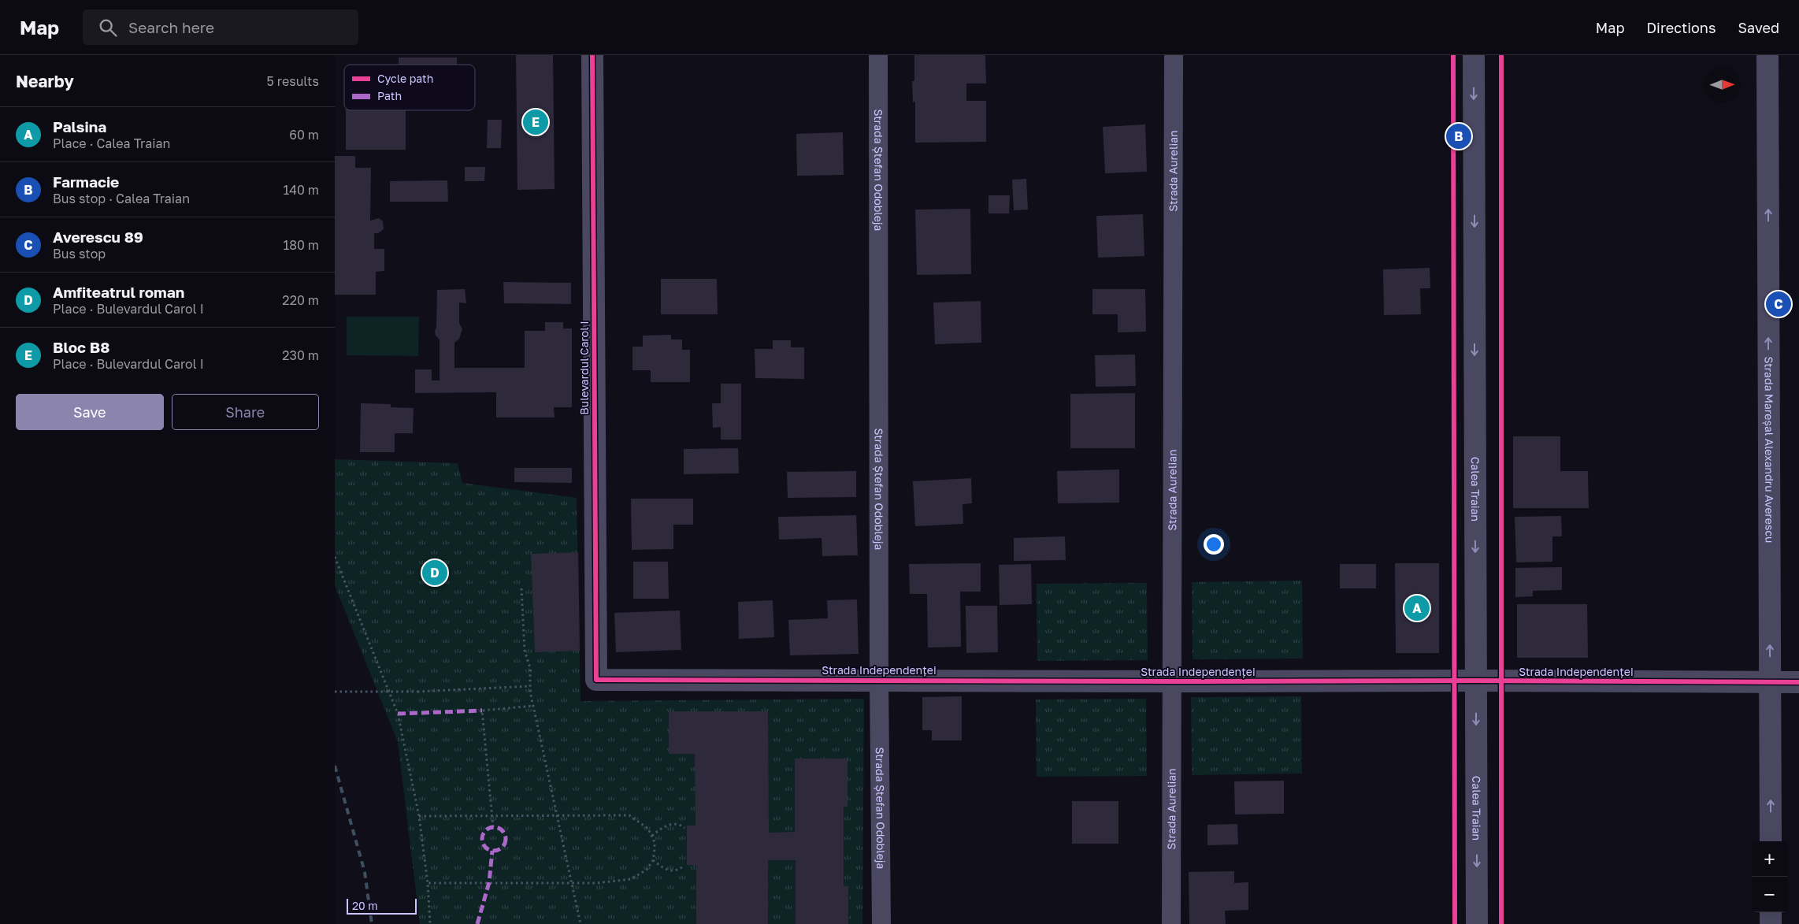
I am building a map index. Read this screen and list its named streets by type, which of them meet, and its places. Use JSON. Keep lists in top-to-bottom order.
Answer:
{
  "streets": {
    "street": [
      "Strada Ștefan Odobleja",
      "Strada Aurelian",
      "Bulevardul Carol I",
      "Strada Mareșal Alexandru Averescu",
      "Calea Traian",
      "Strada Independenței"
    ]
  },
  "crossings": [
    ["Strada Ștefan Odobleja", "Strada Independenței"],
    ["Strada Aurelian", "Strada Independenței"],
    ["Bulevardul Carol I", "Strada Independenței"],
    ["Strada Mareșal Alexandru Averescu", "Strada Independenței"],
    ["Calea Traian", "Strada Independenței"]
  ],
  "one_way": ["Strada Mareșal Alexandru Averescu", "Calea Traian"],
  "legend": ["Cycle path", "Path"],
  "scale_bar": "20 m",
  "north": "right",
  "page": {
    "header": "Map",
    "search": "Search here",
    "nav": ["Map", "Directions", "Saved"],
    "heading": ["Nearby", "5 results"],
    "list": [
      {
        "mark": "A",
        "name": "Palsina",
        "note": "Place · Calea Traian",
        "value": "60 m"
      },
      {
        "mark": "B",
        "name": "Farmacie",
        "note": "Bus stop · Calea Traian",
        "value": "140 m"
      },
      {
        "mark": "C",
        "name": "Averescu 89",
        "note": "Bus stop",
        "value": "180 m"
      },
      {
        "mark": "D",
        "name": "Amfiteatrul roman",
        "note": "Place · Bulevardul Carol I",
        "value": "220 m"
      },
      {
        "mark": "E",
        "name": "Bloc B8",
        "note": "Place · Bulevardul Carol I",
        "value": "230 m"
      }
    ],
    "pins": [
      "E",
      "B",
      "C",
      "D",
      "A"
    ],
    "buttons": ["Save", "Share"],
    "map_buttons": ["+", "−"],
    "scale": "20 m"
  }
}
